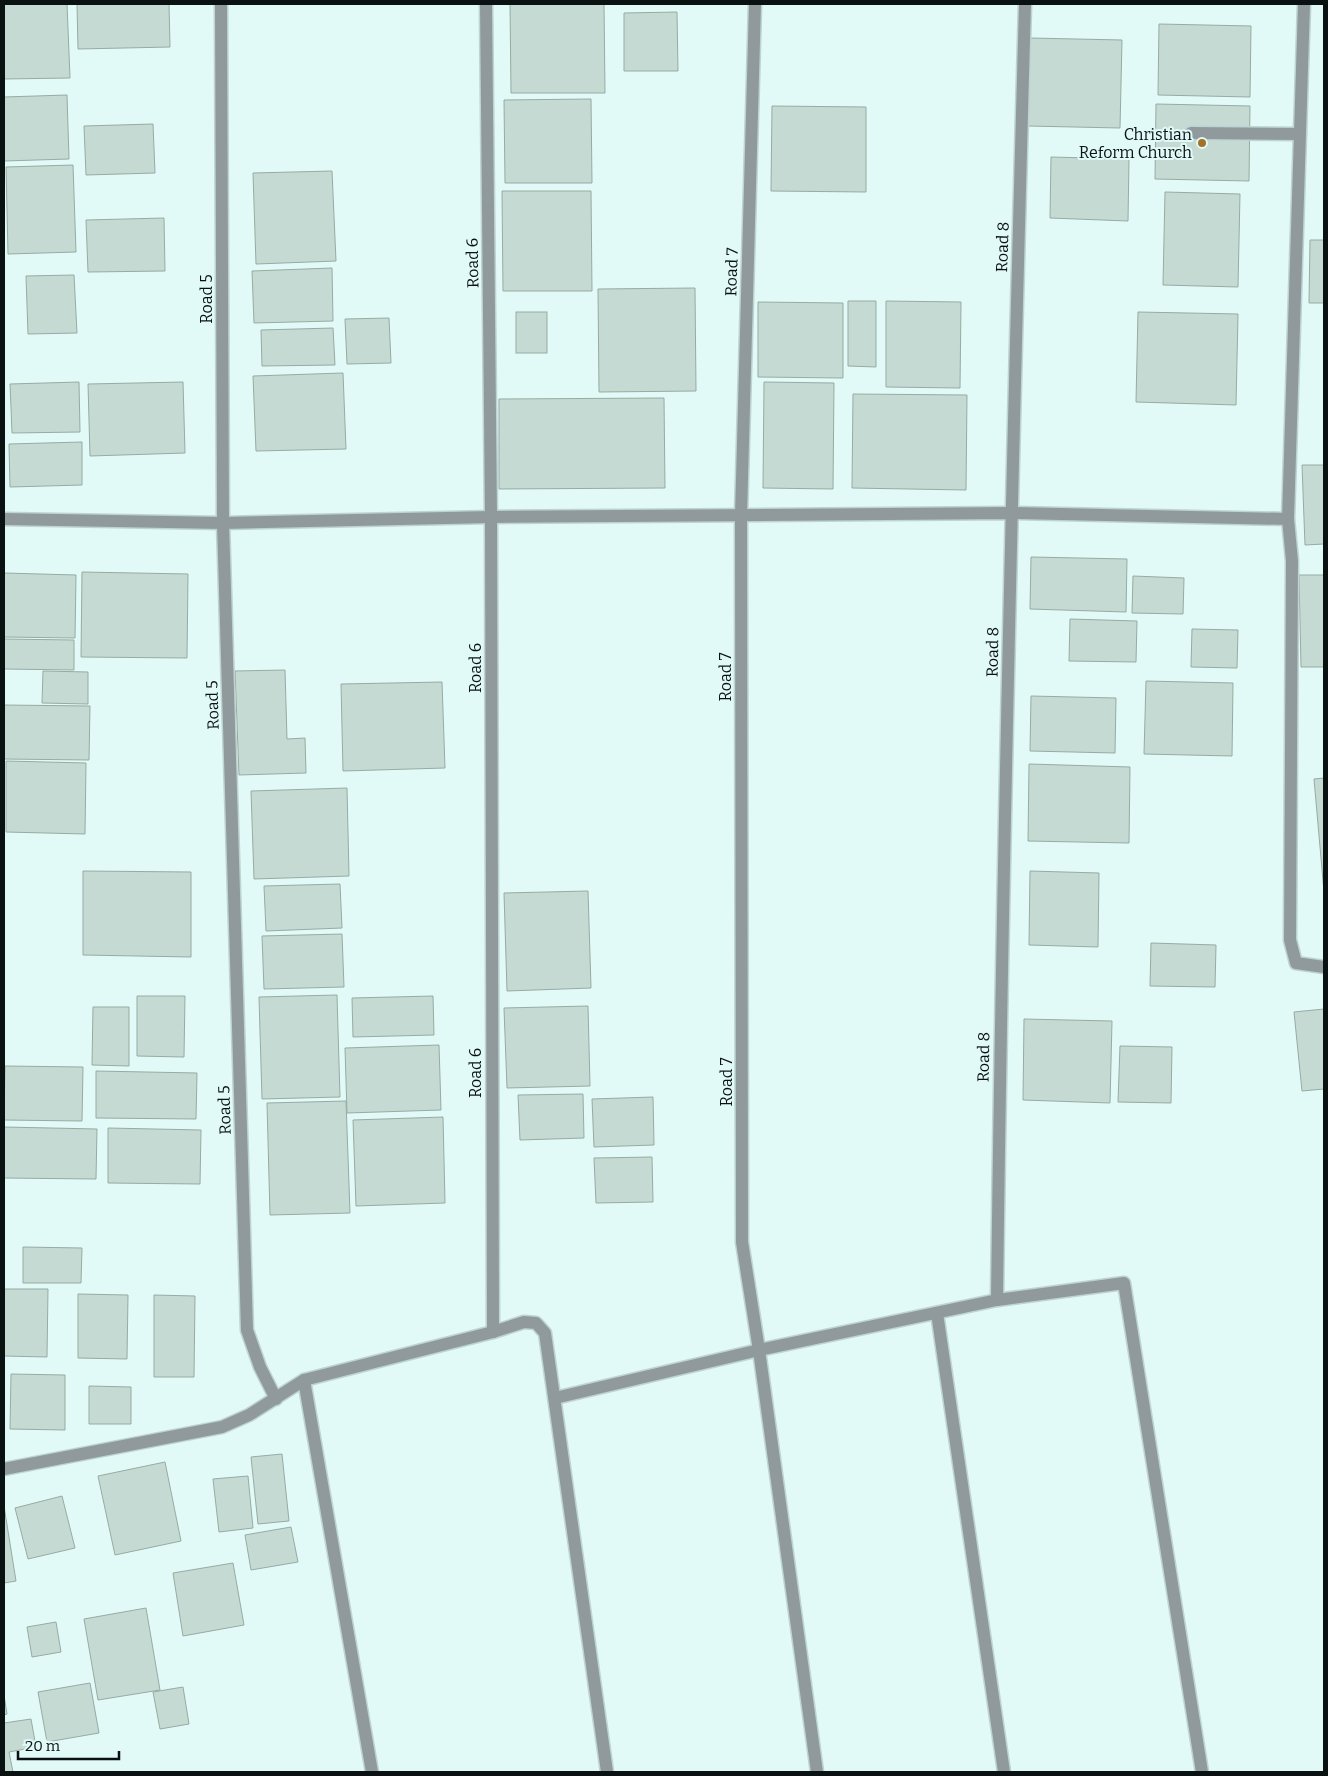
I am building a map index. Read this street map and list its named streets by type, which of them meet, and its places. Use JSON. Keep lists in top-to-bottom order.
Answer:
{
  "streets": {
    "street": [
      "Road 8",
      "Road 6",
      "Road 7",
      "Road 5"
    ]
  },
  "places": ["Christian Reform Church"],
  "scale_bar": "20 m"
}
